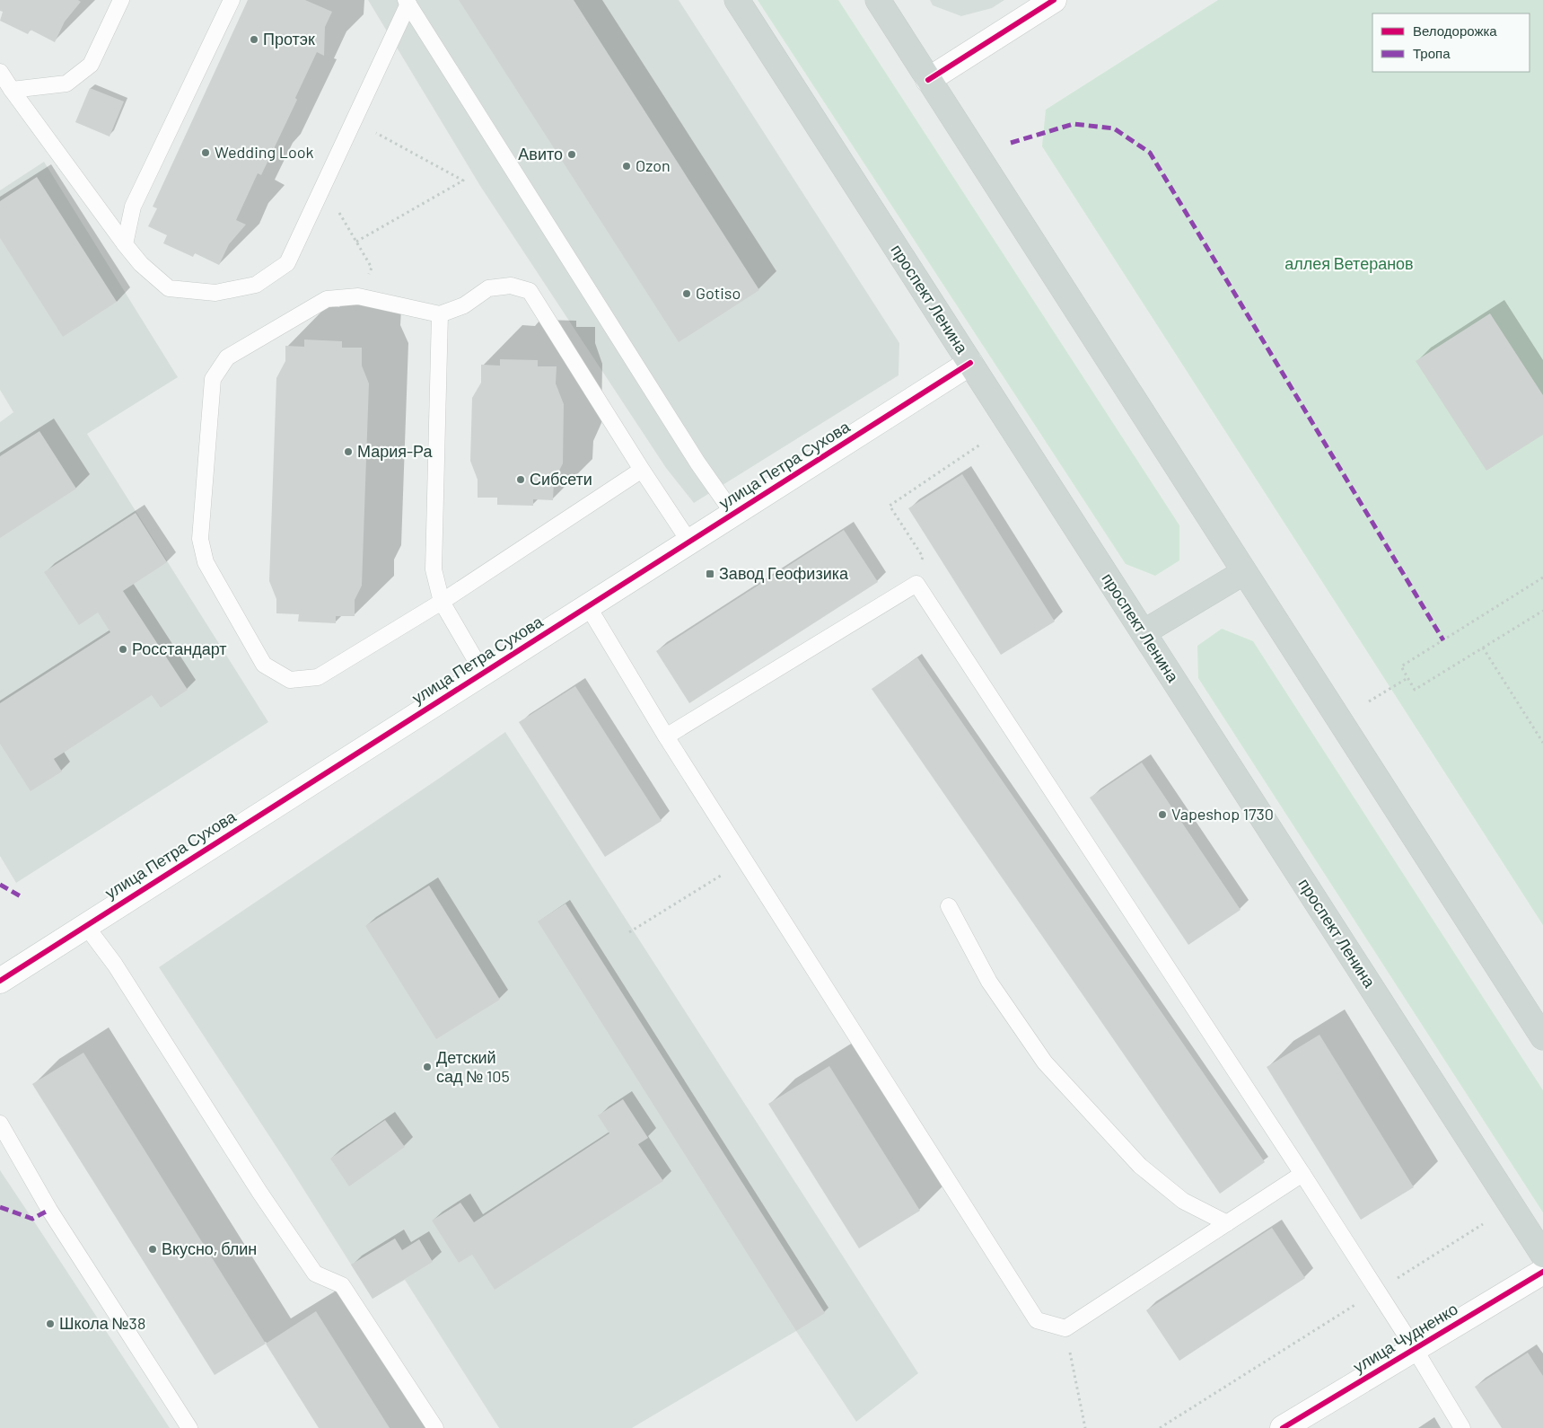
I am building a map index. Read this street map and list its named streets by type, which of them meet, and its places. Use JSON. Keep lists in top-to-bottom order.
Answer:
{
  "streets": {
    "main road": ["проспект Ленина"],
    "street": ["улица Петра Сухова", "улица Чудненко"]
  },
  "crossings": [
    ["проспект Ленина", "улица Петра Сухова"]
  ],
  "parks": ["аллея Ветеранов"],
  "places": {
    "other": [
      "Протэк",
      "Wedding Look",
      "Авито",
      "Ozon",
      "Gotiso",
      "Мария-Ра",
      "Сибсети",
      "Росстандарт",
      "Vapeshop 1730",
      "Детский сад № 105",
      "Вкусно, блин",
      "Школа №38"
    ],
    "transit": ["Завод Геофизика"]
  },
  "legend": ["Велодорожка", "Тропа"]
}
